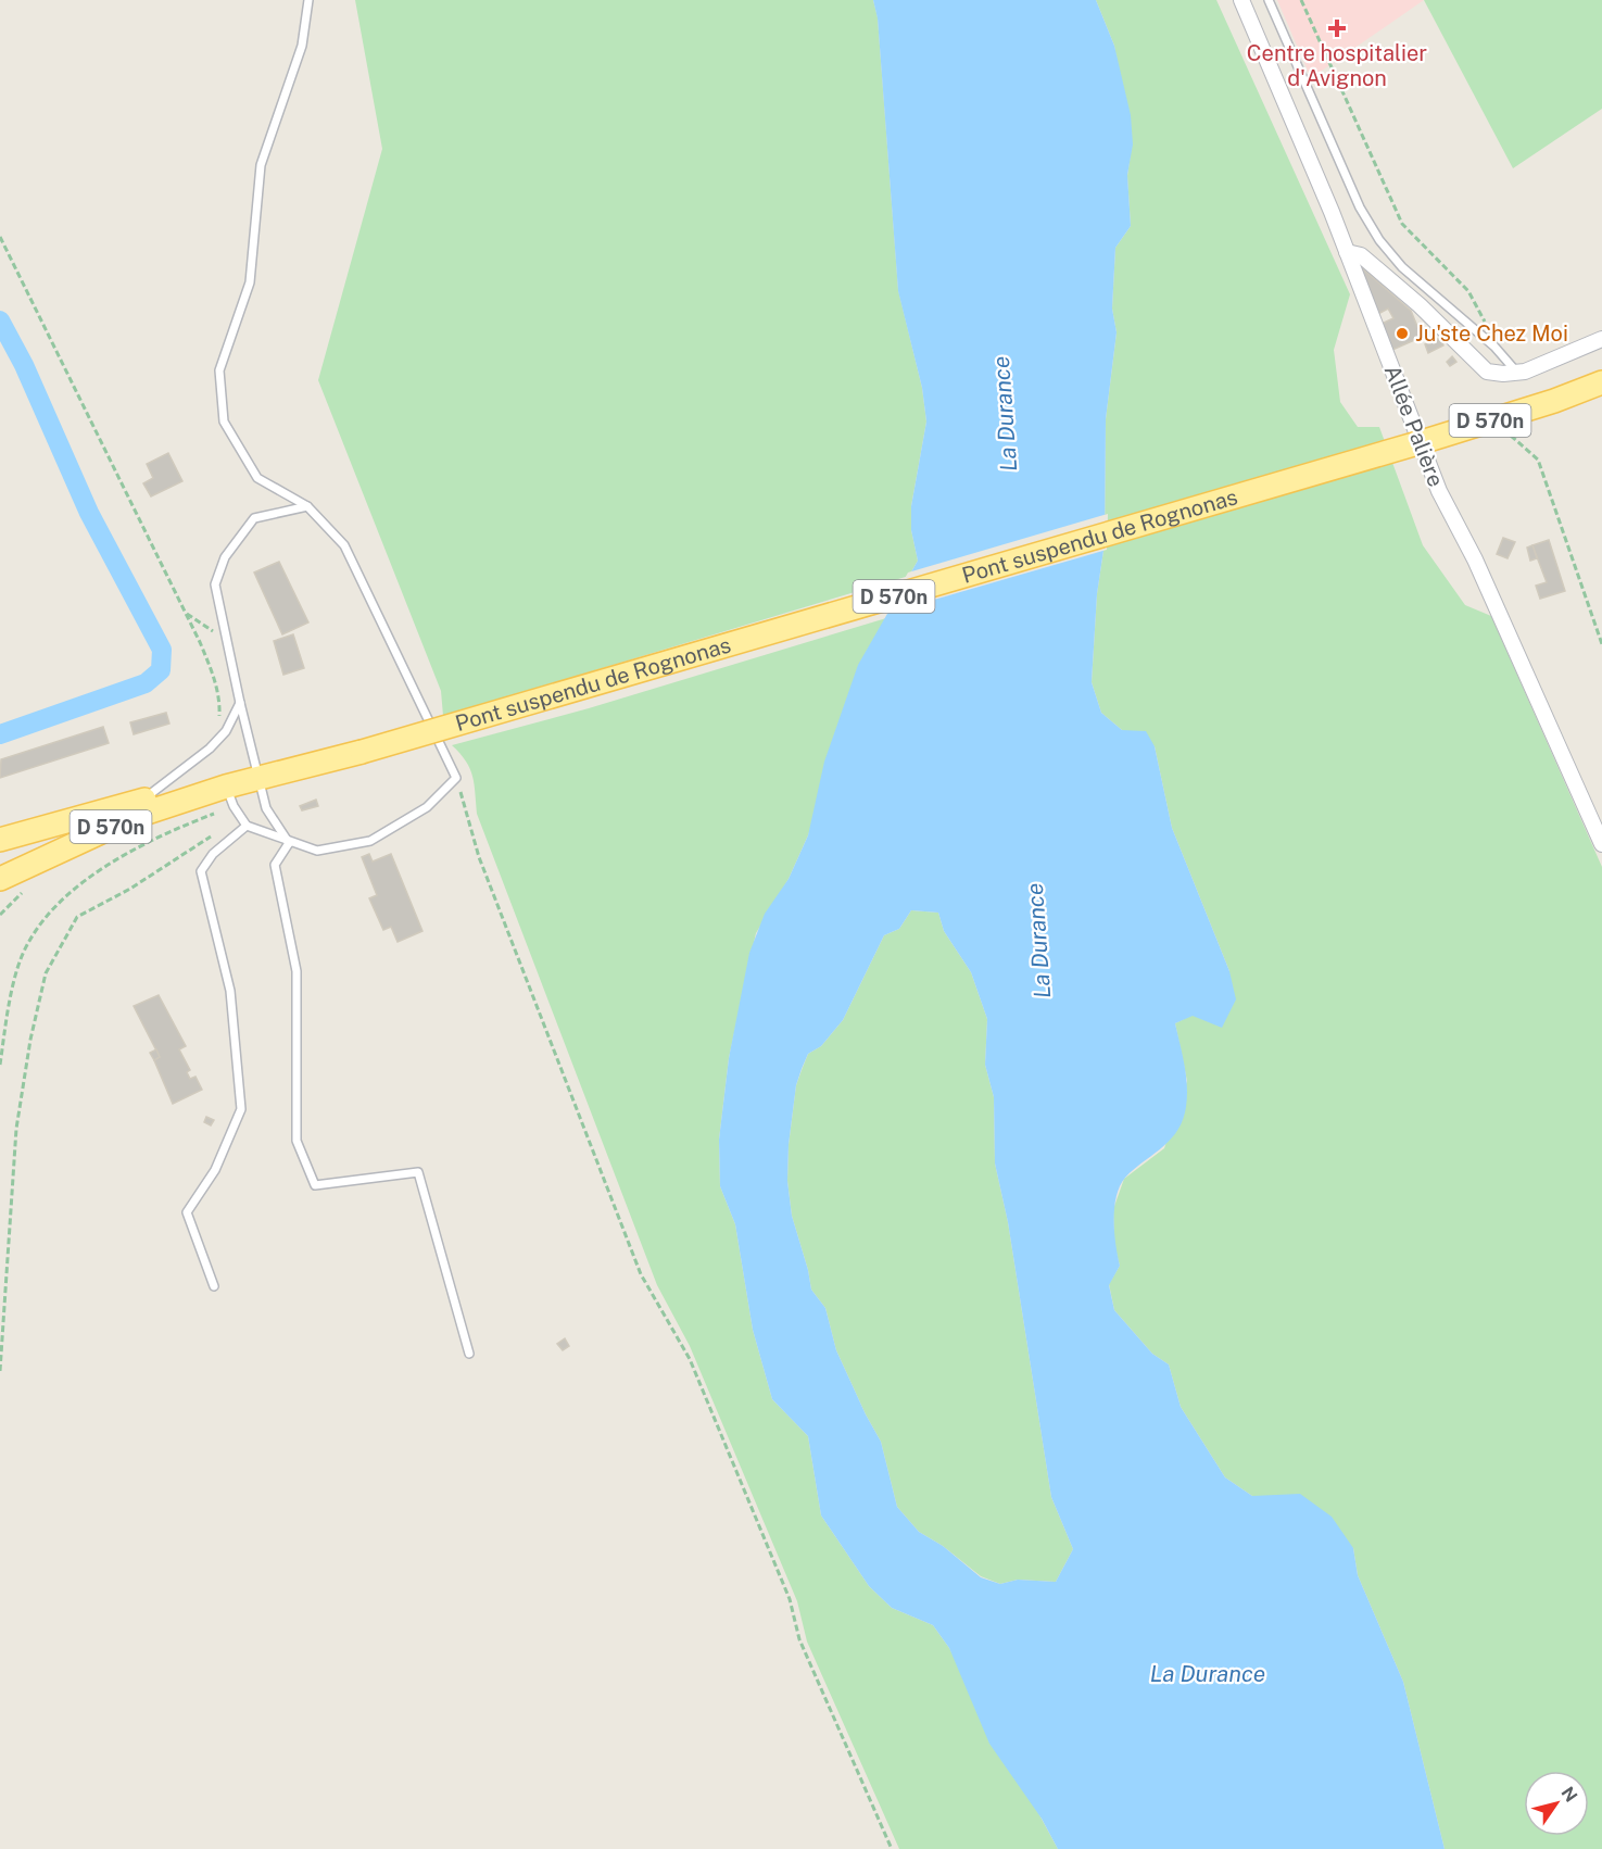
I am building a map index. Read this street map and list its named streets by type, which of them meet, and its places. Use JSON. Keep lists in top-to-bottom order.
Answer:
{
  "streets": {
    "main road": ["D 570n", "Pont suspendu de Rognonas"],
    "street": ["Allée Palière"]
  },
  "crossings": [
    ["D 570n", "Pont suspendu de Rognonas"]
  ],
  "water": ["La Durance"],
  "places": {
    "health": ["Centre hospitalier d'Avignon"],
    "other": ["Ju'ste Chez Moi"]
  },
  "north": "top right"
}
